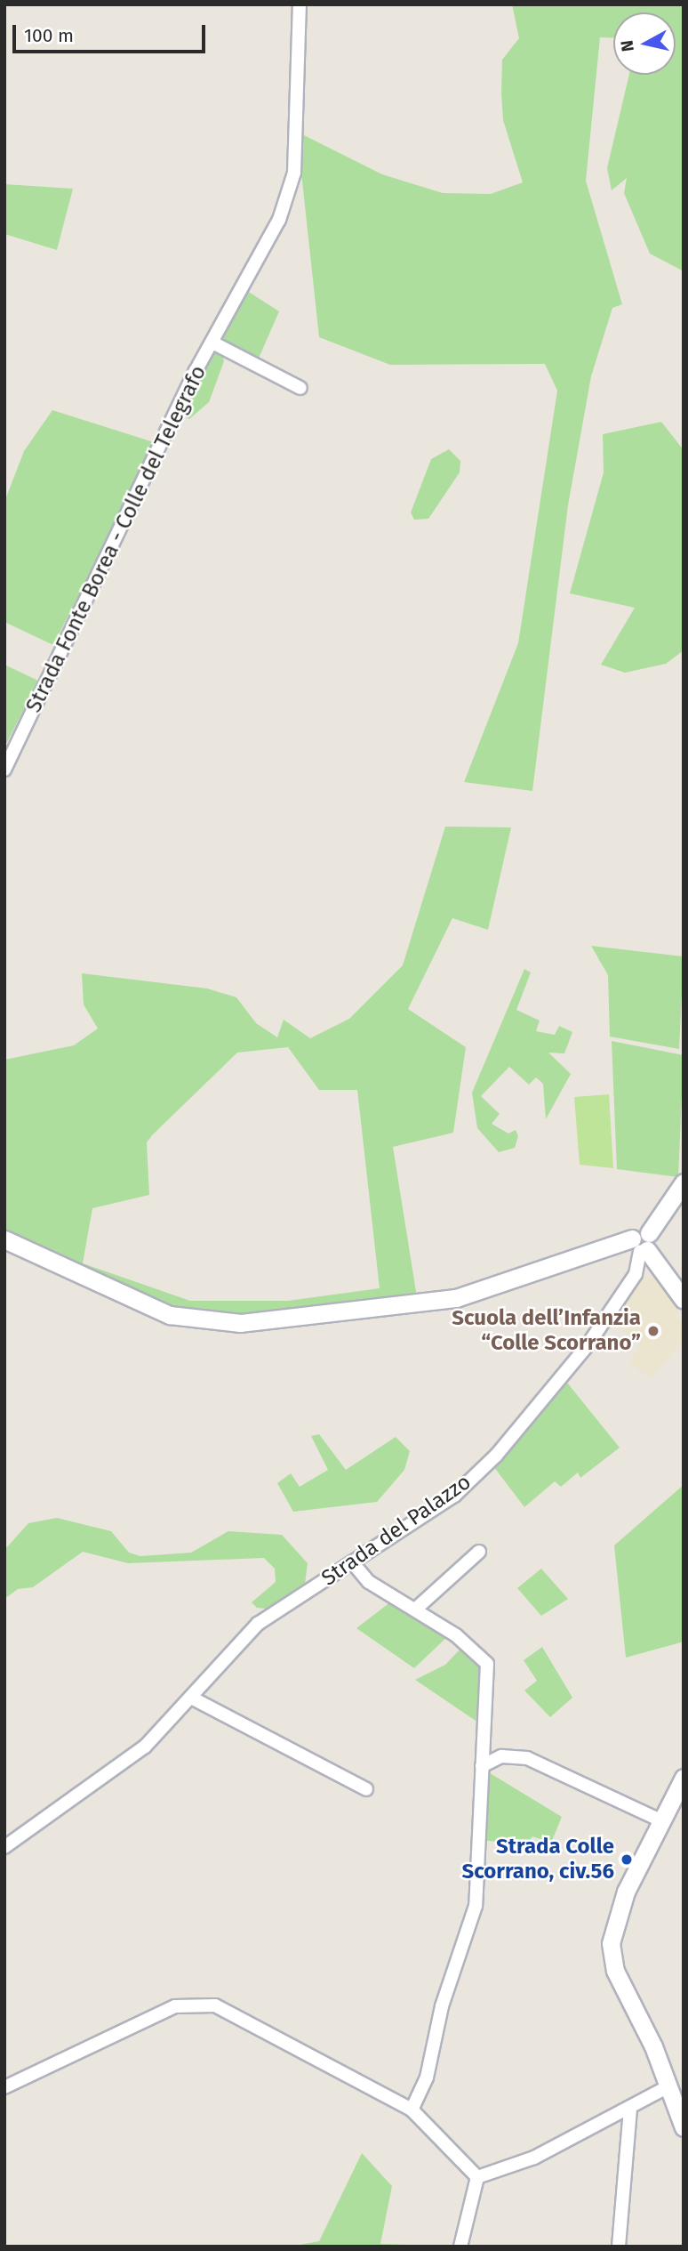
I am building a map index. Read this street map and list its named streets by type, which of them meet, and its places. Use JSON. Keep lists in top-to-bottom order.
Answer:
{
  "streets": {
    "street": ["Strada Fonte Borea - Colle del Telegrafo", "Strada del Palazzo"]
  },
  "places": ["Scuola dell’Infanzia “Colle Scorrano”", "Strada Colle Scorrano, civ.56"],
  "scale_bar": "100 m",
  "north": "left"
}
